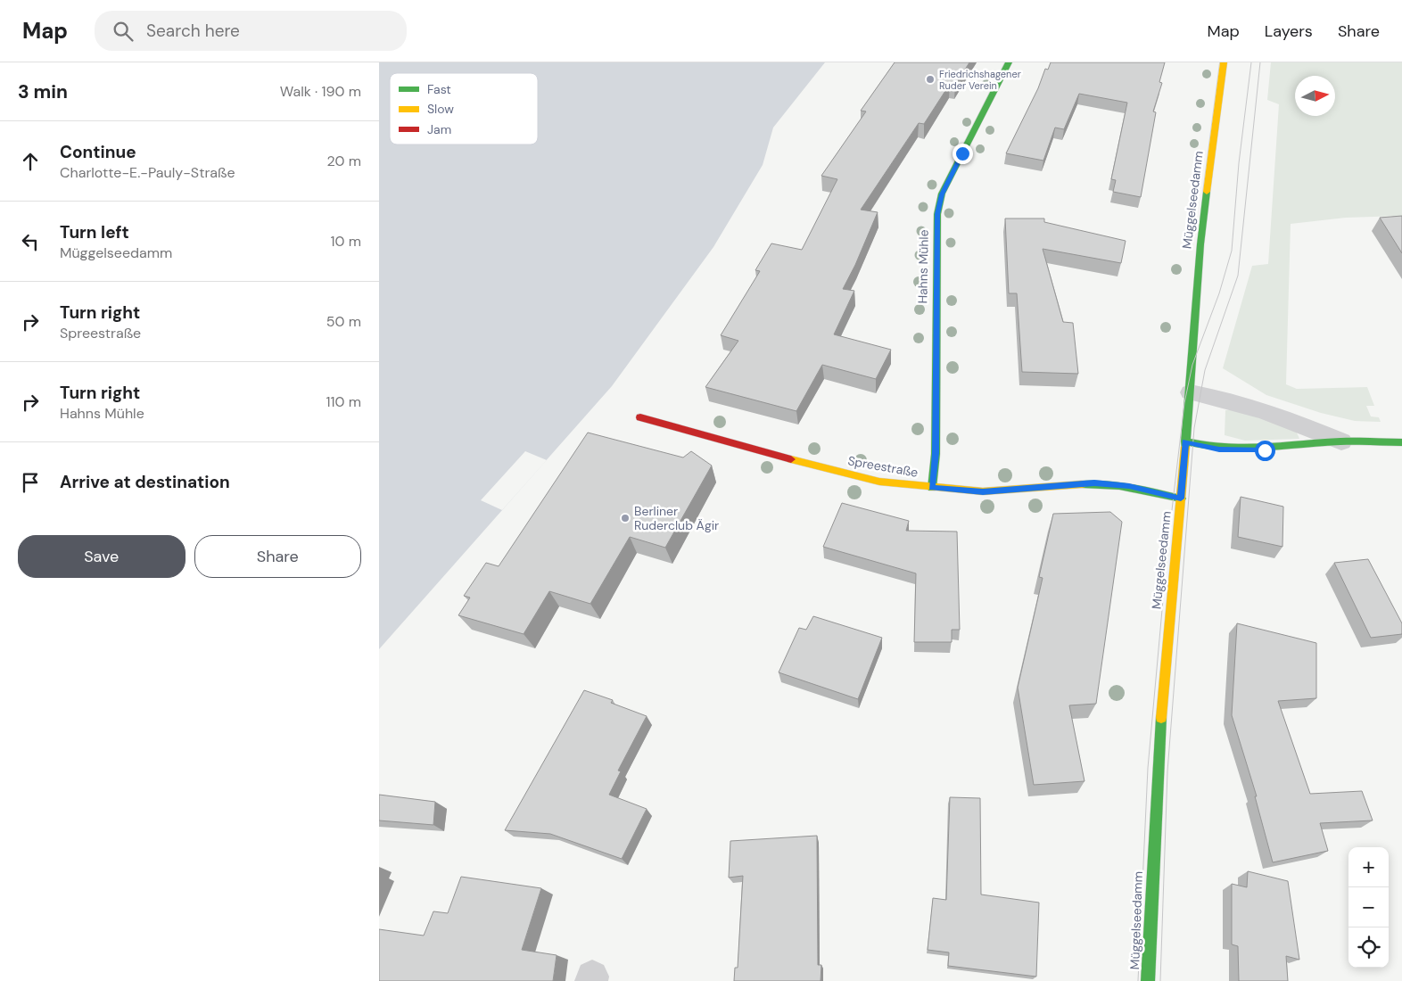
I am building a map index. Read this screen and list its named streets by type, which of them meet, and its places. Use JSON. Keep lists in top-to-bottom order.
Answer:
{
  "streets": {
    "street": ["Müggelseedamm", "Hahns Mühle", "Spreestraße"]
  },
  "crossings": [
    ["Müggelseedamm", "Spreestraße"],
    ["Hahns Mühle", "Spreestraße"]
  ],
  "places": ["Friedrichshagener Ruder Verein", "Berliner Ruderclub Ägir"],
  "legend": ["Fast", "Slow", "Jam"],
  "north": "right",
  "page": {
    "header": "Map",
    "search": "Search here",
    "nav": ["Map", "Layers", "Share"],
    "heading": ["3 min", "Walk · 190 m"],
    "list": [
      ["Continue", "Charlotte-E.-Pauly-Straße", "20 m"],
      ["Turn left", "Müggelseedamm", "10 m"],
      ["Turn right", "Spreestraße", "50 m"],
      ["Turn right", "Hahns Mühle", "110 m"],
      "Arrive at destination"
    ],
    "buttons": ["Save", "Share"],
    "map_buttons": ["+", "−"]
  }
}
